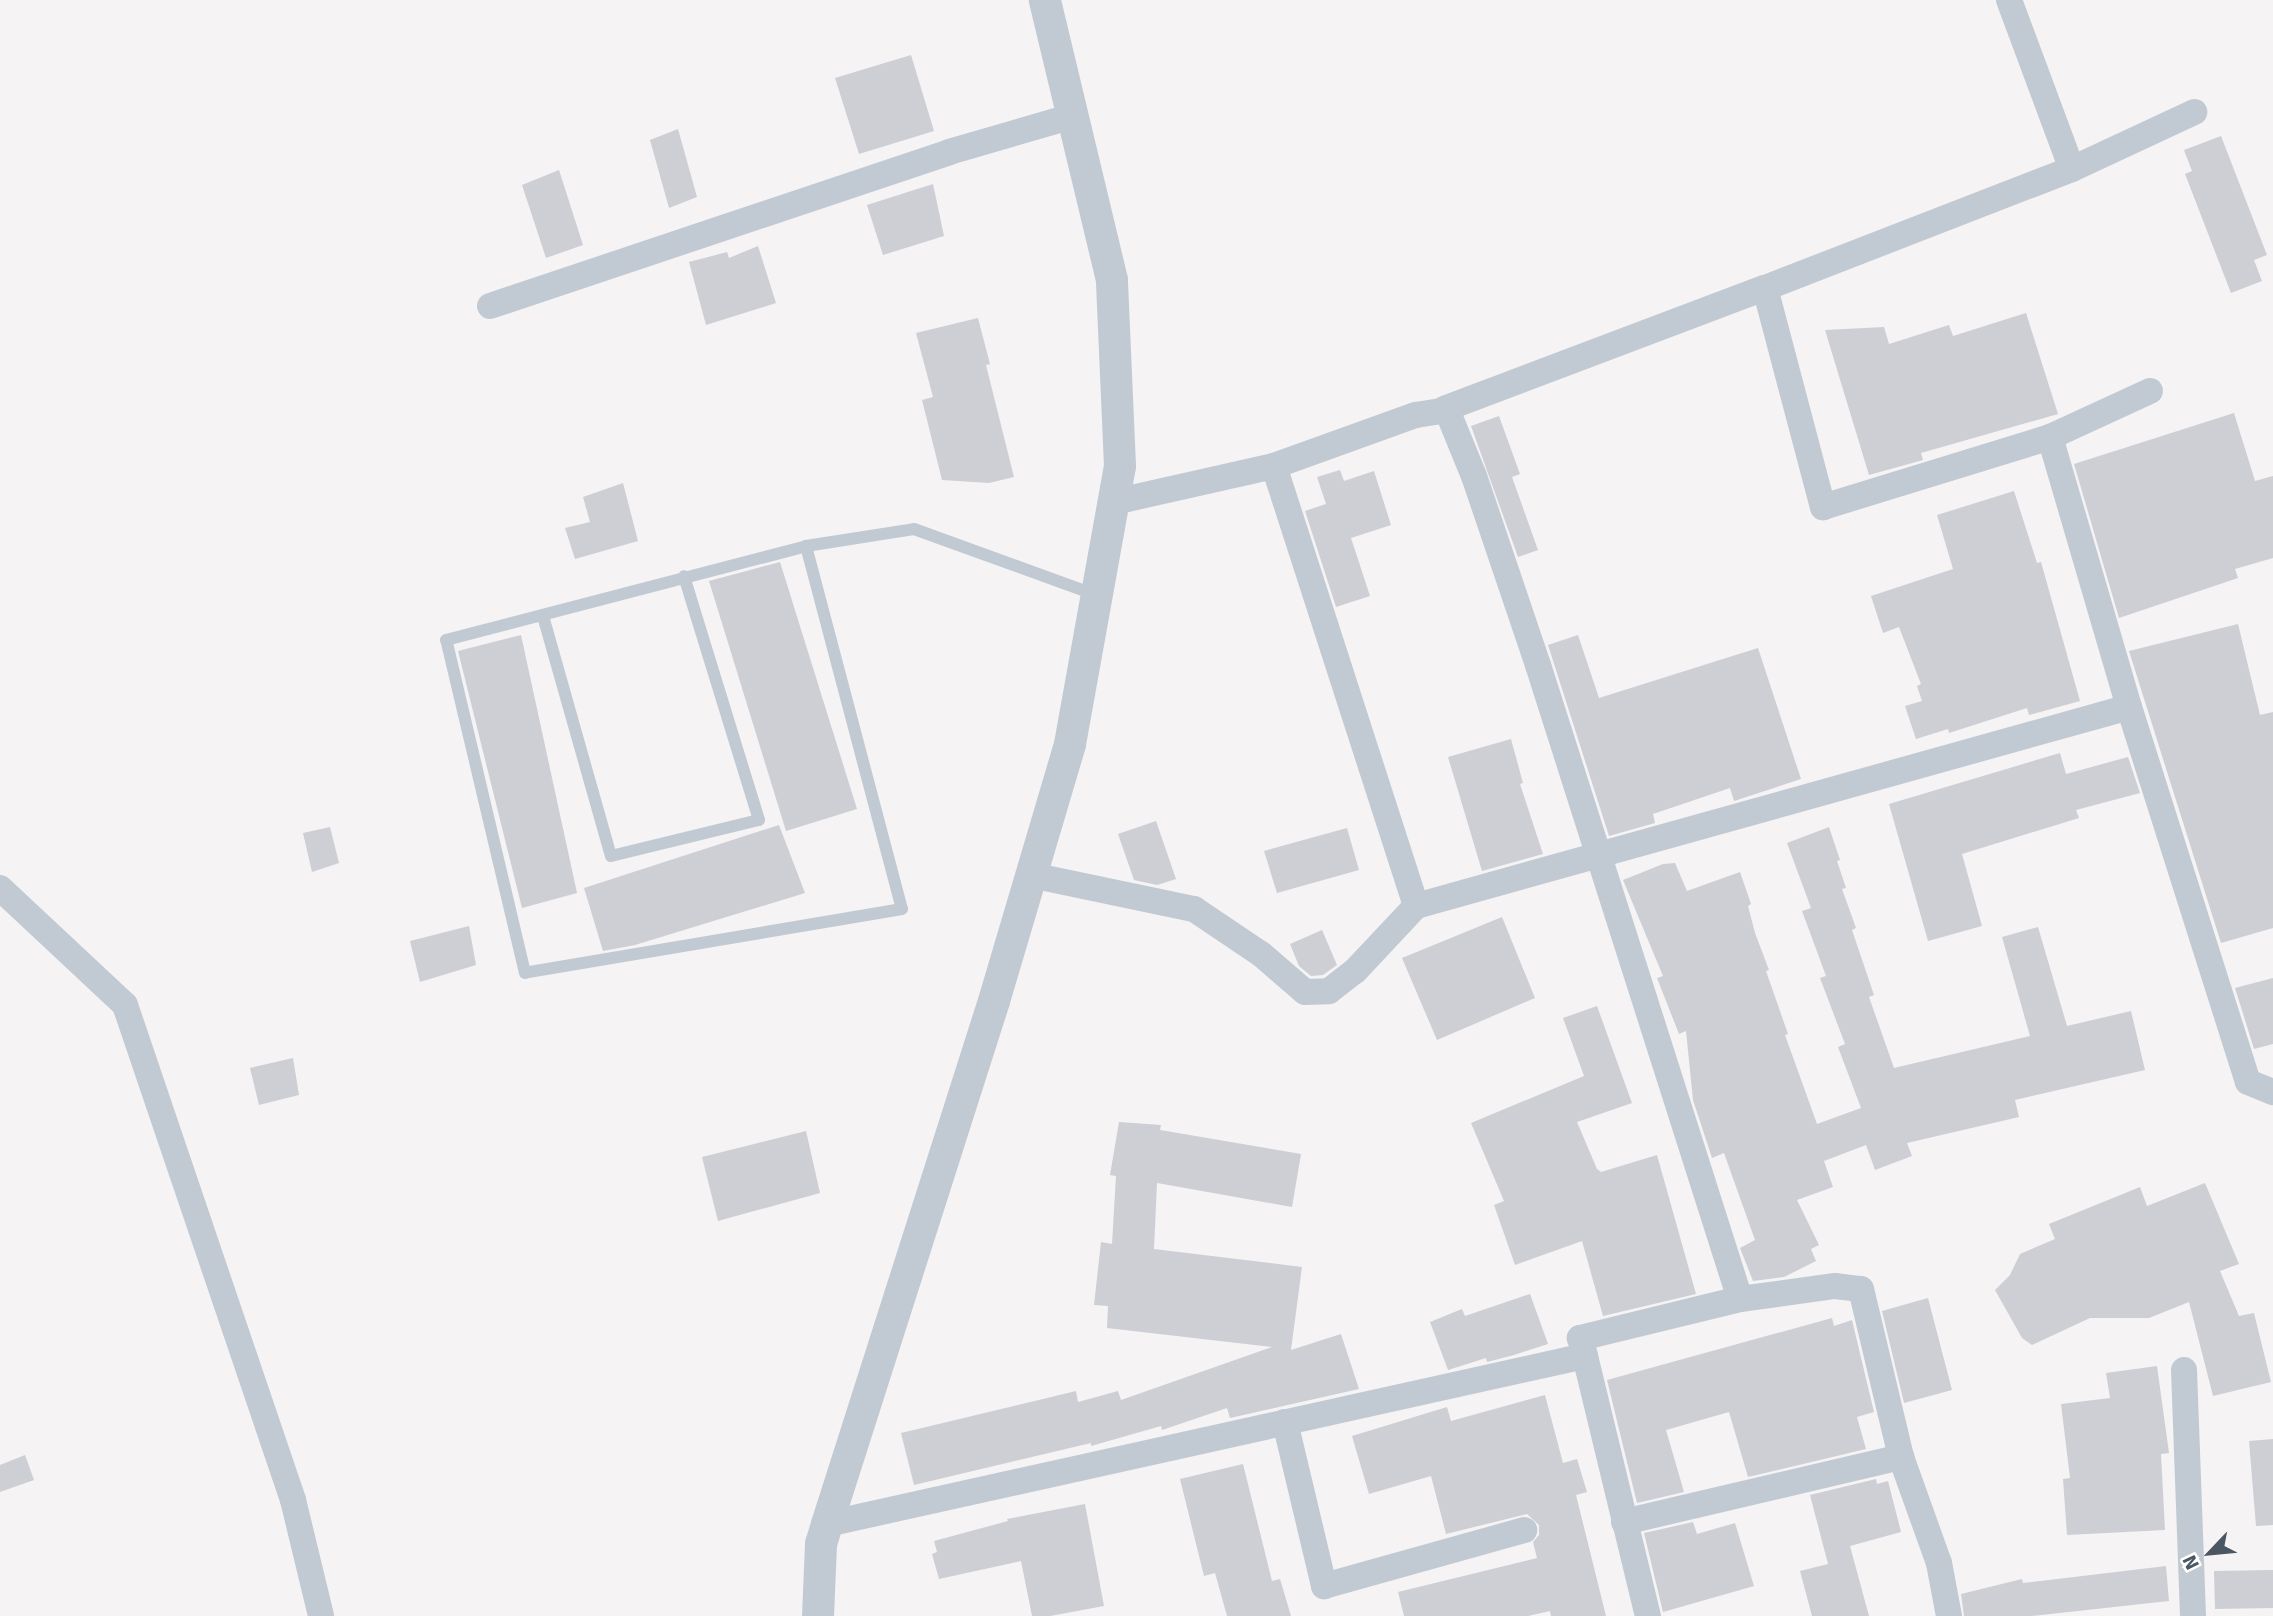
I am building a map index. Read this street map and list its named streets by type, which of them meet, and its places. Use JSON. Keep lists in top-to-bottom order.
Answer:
{
  "north": "bottom left"
}
